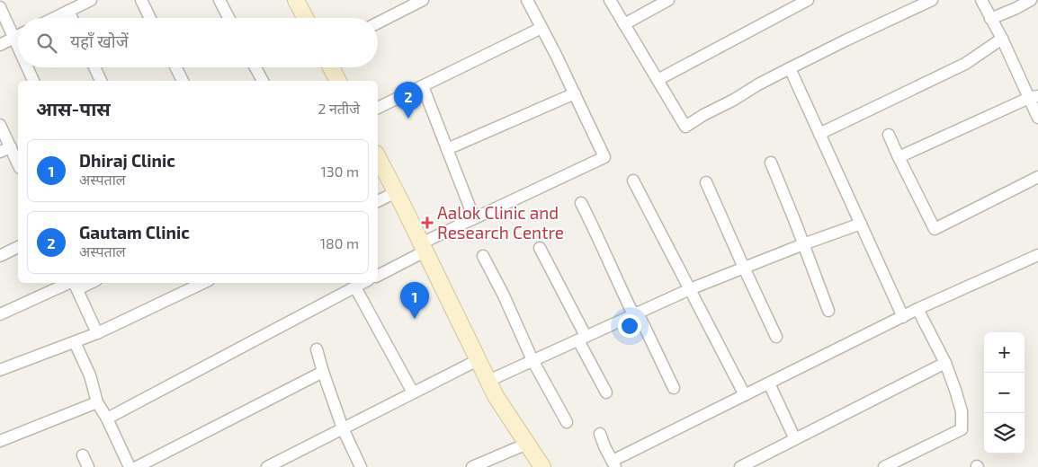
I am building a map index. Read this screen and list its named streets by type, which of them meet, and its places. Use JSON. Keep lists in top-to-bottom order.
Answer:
{
  "places": {
    "health": ["Aalok Clinic and Research Centre"]
  },
  "page": {
    "search": "यहाँ खोजें",
    "heading": ["आस-पास", "2 नतीजे"],
    "pins": ["2", "1"],
    "list": [
      {
        "mark": "1",
        "name": "Dhiraj Clinic",
        "note": "अस्पताल",
        "value": "130 m"
      },
      {
        "mark": "2",
        "name": "Gautam Clinic",
        "note": "अस्पताल",
        "value": "180 m"
      }
    ],
    "map_buttons": ["+", "−"]
  }
}
